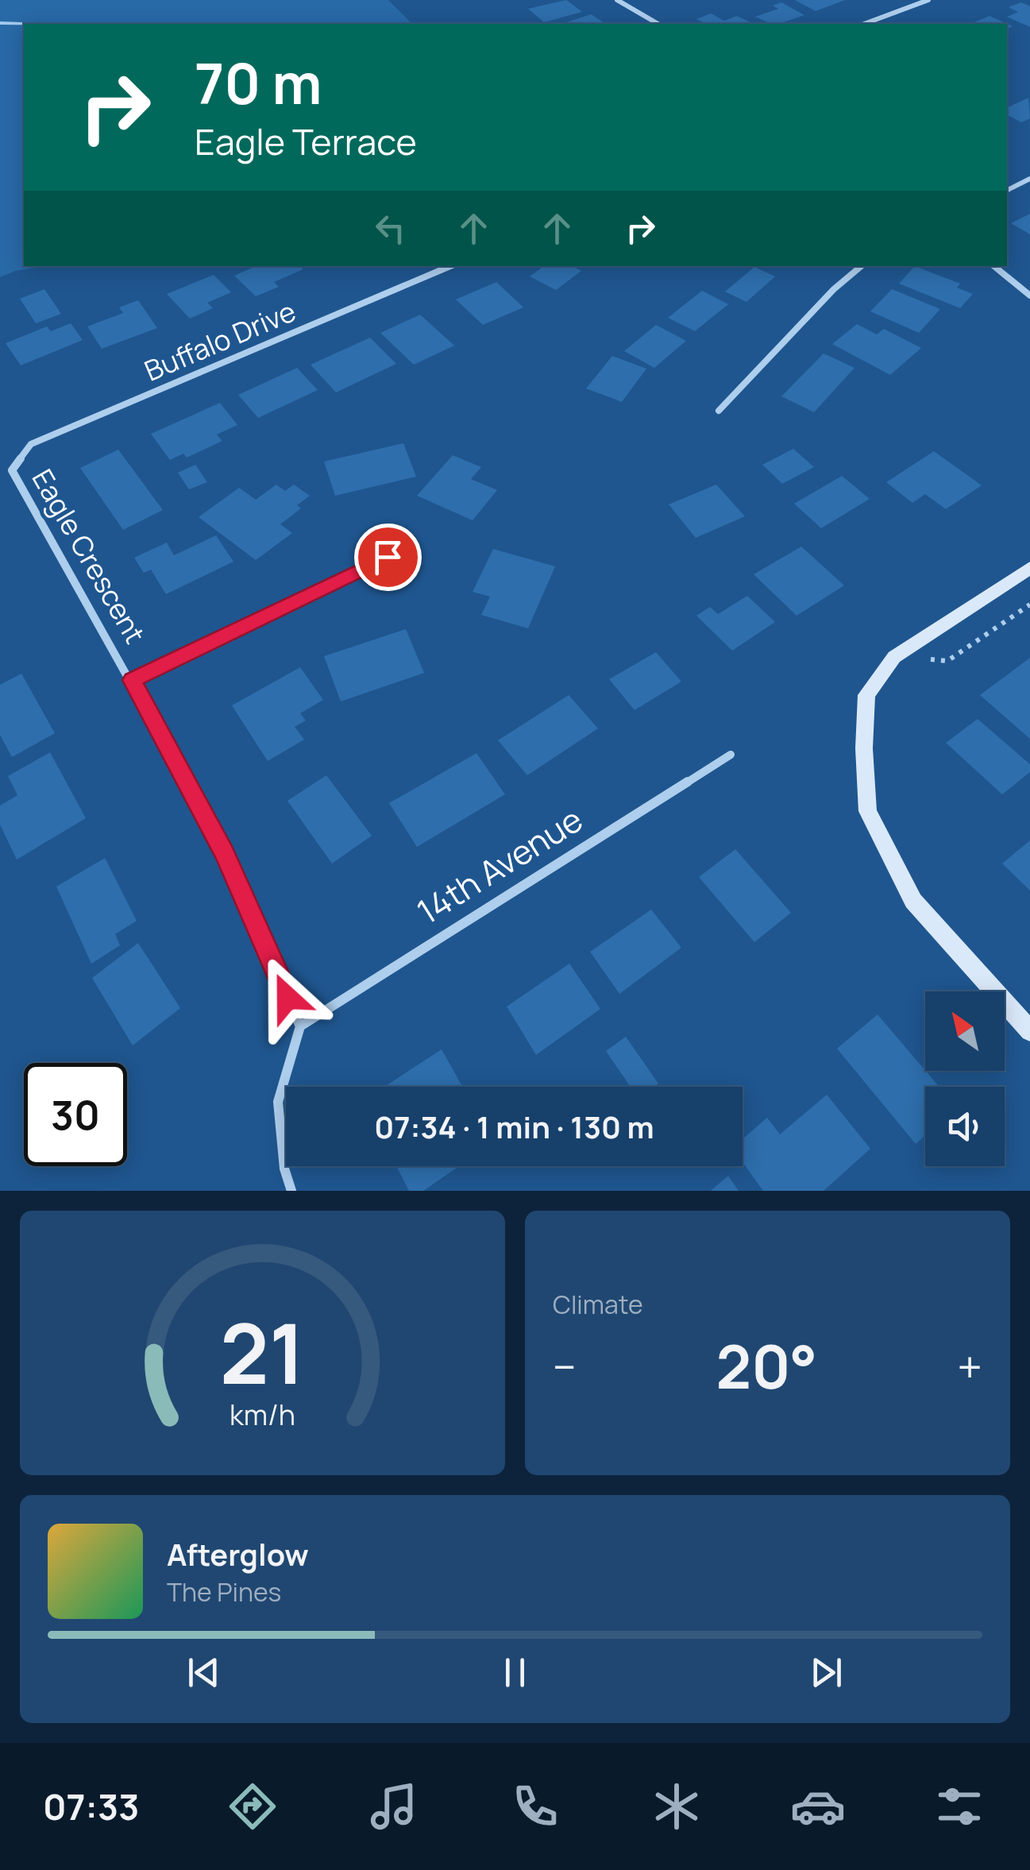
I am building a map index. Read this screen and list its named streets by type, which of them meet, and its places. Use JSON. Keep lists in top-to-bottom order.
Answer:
{
  "streets": {
    "street": ["Buffalo Drive", "Eagle Crescent", "14th Avenue"]
  },
  "crossings": [
    ["Buffalo Drive", "Eagle Crescent"],
    ["Eagle Crescent", "14th Avenue"]
  ],
  "north": "top left",
  "page": {
    "turn": ["70 m", "Eagle Terrace"],
    "limit": "30",
    "trip": "07:34 · 1 min · 130 m",
    "tile": "Climate",
    "heat": ["−", "20°", "+"],
    "song": ["Afterglow", "The Pines"],
    "tabs": "07:33",
    "gauge": ["21", "km/h"]
  }
}
